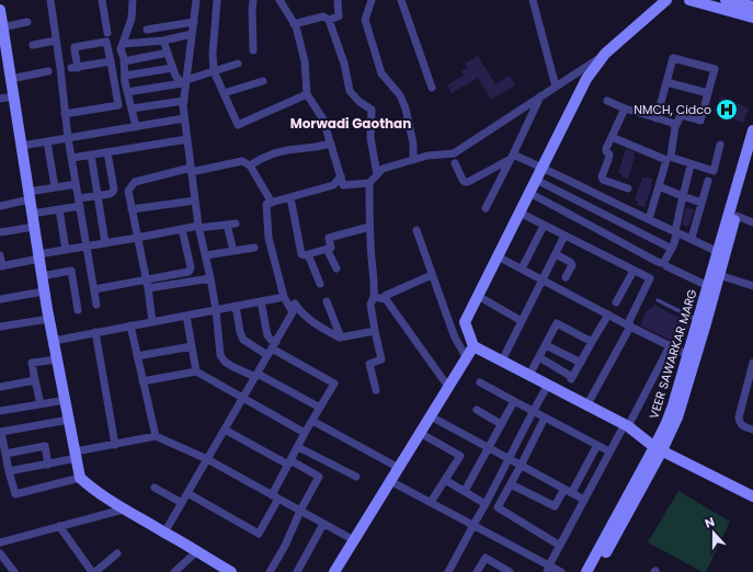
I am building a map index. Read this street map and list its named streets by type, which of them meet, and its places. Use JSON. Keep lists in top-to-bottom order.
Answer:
{
  "streets": {
    "street": ["VEER SAWARKAR MARG"]
  },
  "districts": ["Morwadi Gaothan"],
  "places": {
    "hospital": ["NMCH, Cidco"]
  },
  "north": "top"
}
